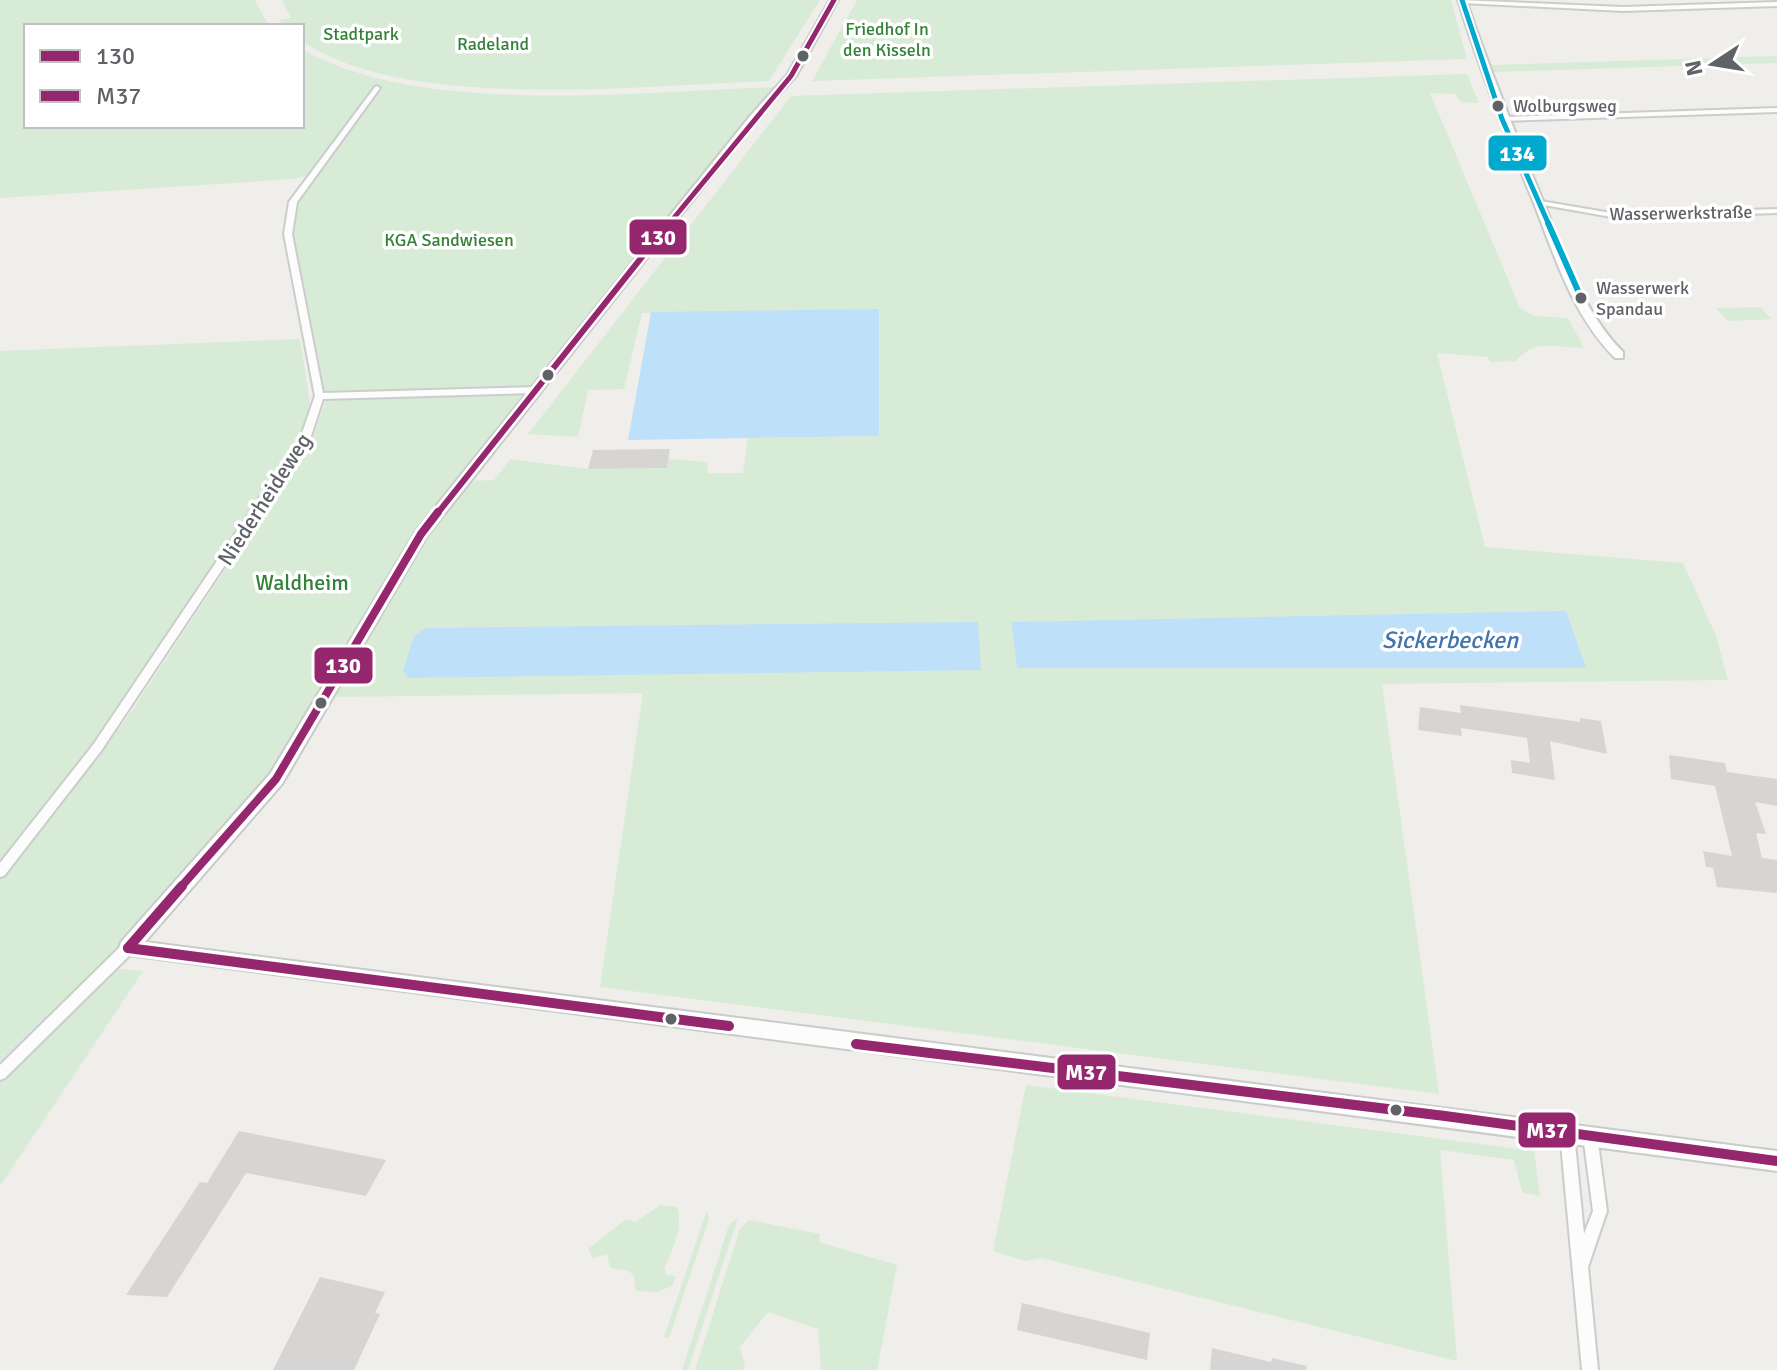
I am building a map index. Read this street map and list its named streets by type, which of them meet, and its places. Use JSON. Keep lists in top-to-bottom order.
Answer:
{
  "streets": {
    "street": ["Wasserwerkstraße", "Niederheideweg"]
  },
  "water": ["Sickerbecken"],
  "parks": [
    "Friedhof In den Kisseln",
    "Stadtpark",
    "Radeland",
    "KGA Sandwiesen",
    "Waldheim"
  ],
  "places": ["Wolburgsweg", "Wasserwerk Spandau"],
  "lines": ["transit line 130", "transit line 134", "transit line M37"],
  "legend": ["130", "M37"],
  "north": "left"
}
